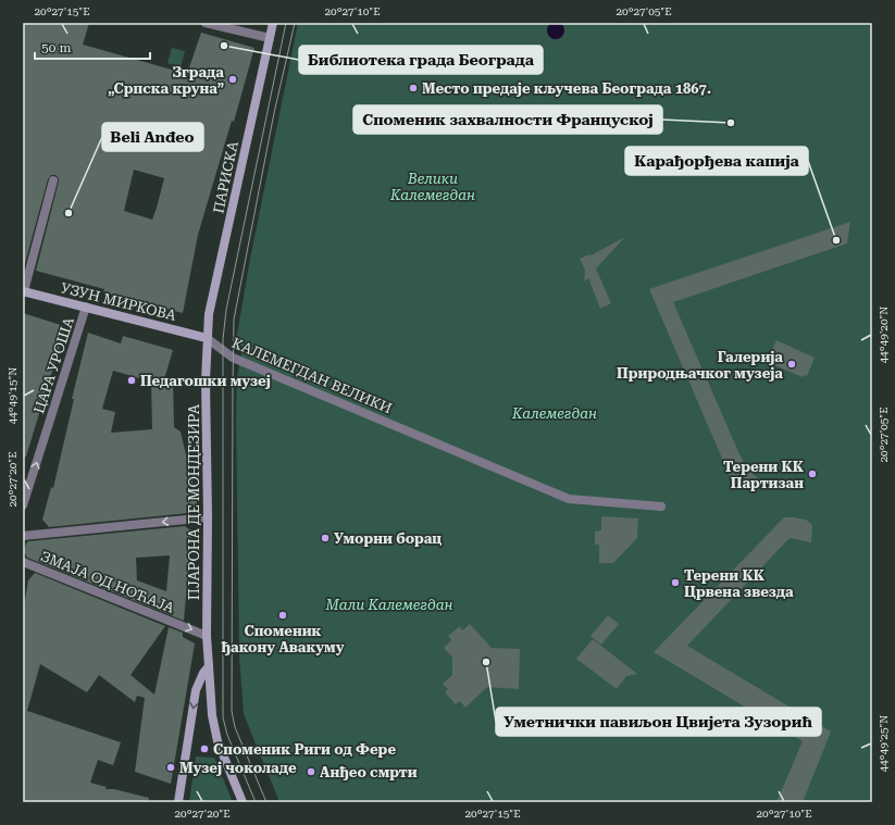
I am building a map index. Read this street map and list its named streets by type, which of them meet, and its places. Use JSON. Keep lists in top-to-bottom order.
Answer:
{
  "streets": {
    "street": [
      "ПАРИСКА",
      "УЗУН МИРКОВА",
      "ЦАРА УРОША",
      "КАЛЕМЕГДАН ВЕЛИКИ",
      "ПЈАРОНА ДЕ МОНДЕЗИРА",
      "ЗМАЈА ОД НОЋАЈА"
    ]
  },
  "crossings": [
    ["ПАРИСКА", "УЗУН МИРКОВА"],
    ["ПАРИСКА", "КАЛЕМЕГДАН ВЕЛИКИ"],
    ["ПАРИСКА", "ПЈАРОНА ДЕ МОНДЕЗИРА"],
    ["УЗУН МИРКОВА", "ЦАРА УРОША"],
    ["УЗУН МИРКОВА", "КАЛЕМЕГДАН ВЕЛИКИ"],
    ["УЗУН МИРКОВА", "ПЈАРОНА ДЕ МОНДЕЗИРА"],
    ["КАЛЕМЕГДАН ВЕЛИКИ", "ПЈАРОНА ДЕ МОНДЕЗИРА"],
    ["ПЈАРОНА ДЕ МОНДЕЗИРА", "ЗМАЈА ОД НОЋАЈА"]
  ],
  "one_way": ["ЦАРА УРОША", "ЗМАЈА ОД НОЋАЈА"],
  "parks": ["Велики Калемегдан", "Калемегдан", "Мали Калемегдан"],
  "places": [
    "Библиотека града Београда",
    "Зграда „Српска круна”",
    "Место предаје кључева Београда 1867.",
    "Споменик захвалности Француској",
    "Beli Anđeo",
    "Карађорђева капија",
    "Галерија Природњачког музеја",
    "Педагошки музеј",
    "Терени КК Партизан",
    "Уморни борац",
    "Терени КК Црвена звезда",
    "Споменик ђакону Авакуму",
    "Уметнички павиљон Цвијета Зузорић",
    "Споменик Риги од Фере",
    "Музеј чоколаде",
    "Анђео смрти"
  ],
  "scale_bar": "50 m",
  "coordinates": [
    "20°27'15\"E",
    "20°27'10\"E",
    "20°27'05\"E",
    "44°49'20\"N",
    "44°49'15\"N",
    "20°27'20\"E",
    "44°49'25\"N"
  ]
}
